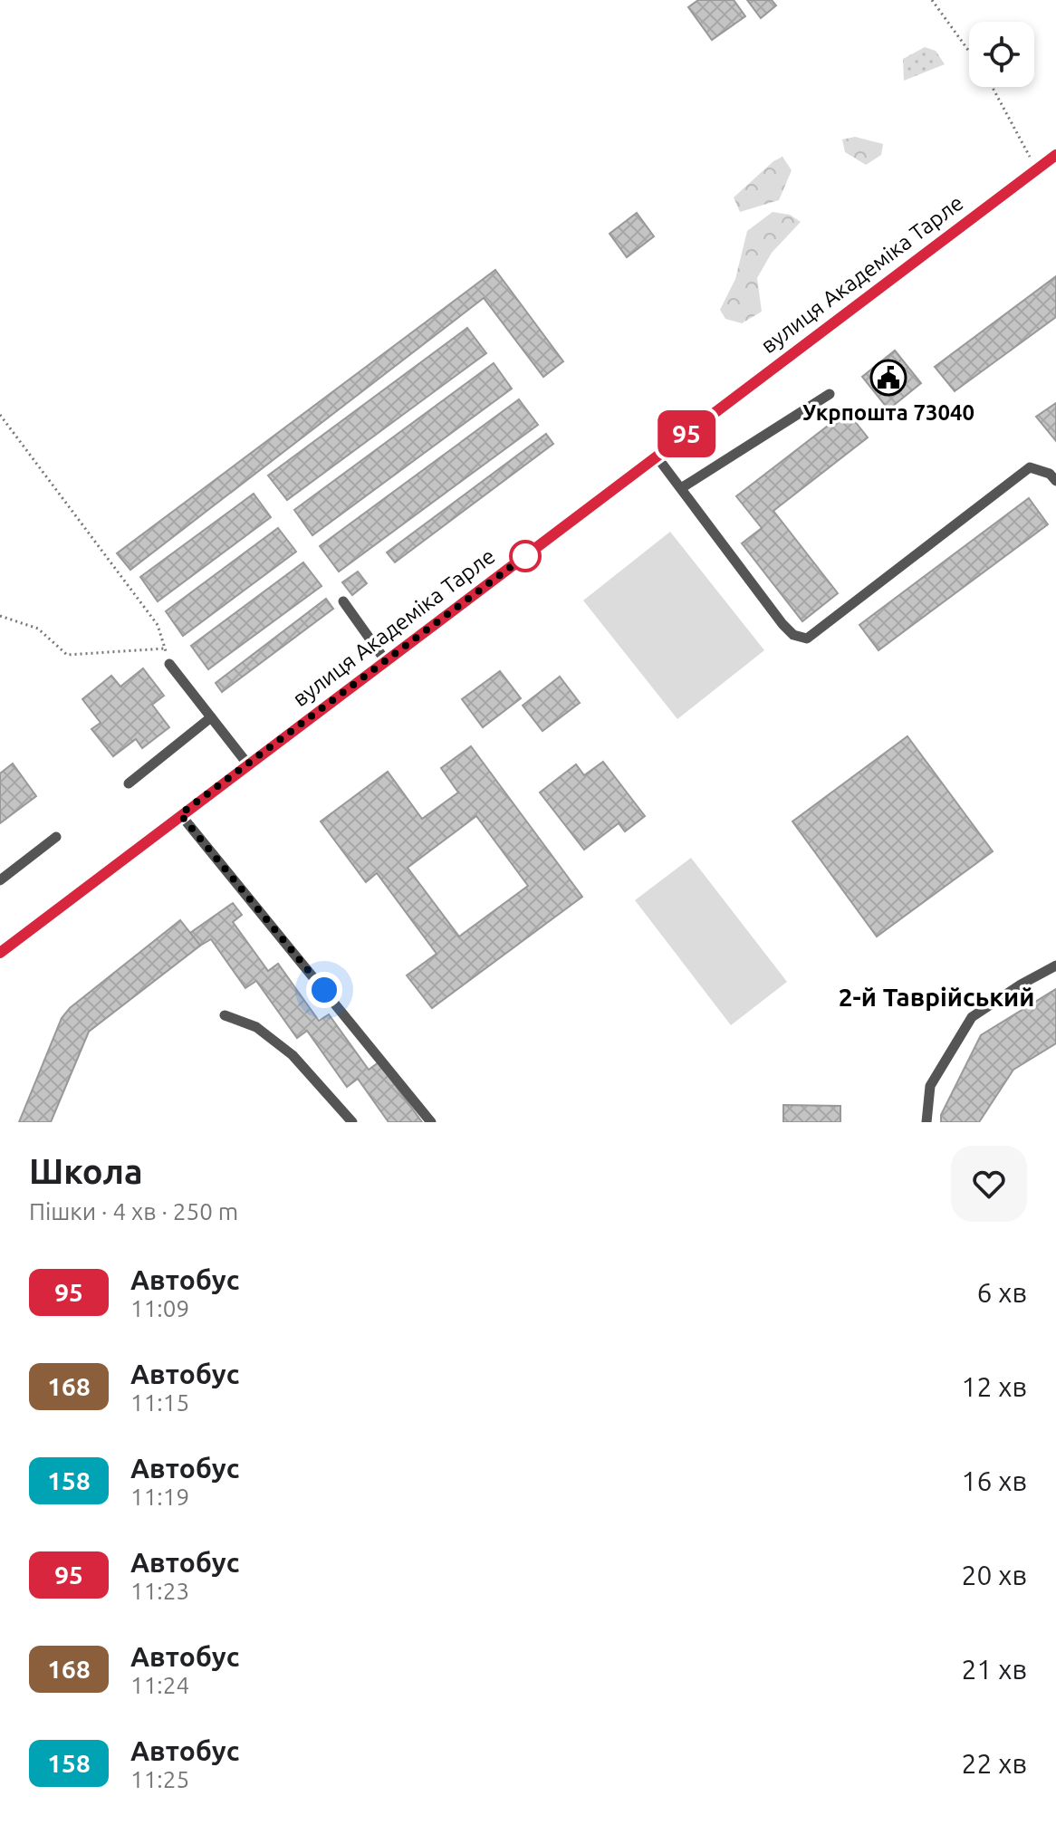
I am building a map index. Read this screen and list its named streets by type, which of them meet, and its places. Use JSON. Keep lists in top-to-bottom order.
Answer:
{
  "streets": {
    "street": ["вулиця Академіка Тарле"]
  },
  "districts": ["2-й Таврійський"],
  "places": {
    "public building": ["Укрпошта 73040"]
  },
  "lines": ["bus line 95"],
  "page": {
    "on_map": "95",
    "heading": ["Школа", "Пішки · 4 хв · 250 m"],
    "list": [
      {
        "mark": "95",
        "name": "Автобус",
        "note": "11:09",
        "value": "6 хв"
      },
      {
        "mark": "168",
        "name": "Автобус",
        "note": "11:15",
        "value": "12 хв"
      },
      {
        "mark": "158",
        "name": "Автобус",
        "note": "11:19",
        "value": "16 хв"
      },
      {
        "mark": "95",
        "name": "Автобус",
        "note": "11:23",
        "value": "20 хв"
      },
      {
        "mark": "168",
        "name": "Автобус",
        "note": "11:24",
        "value": "21 хв"
      },
      {
        "mark": "158",
        "name": "Автобус",
        "note": "11:25",
        "value": "22 хв"
      }
    ]
  }
}
